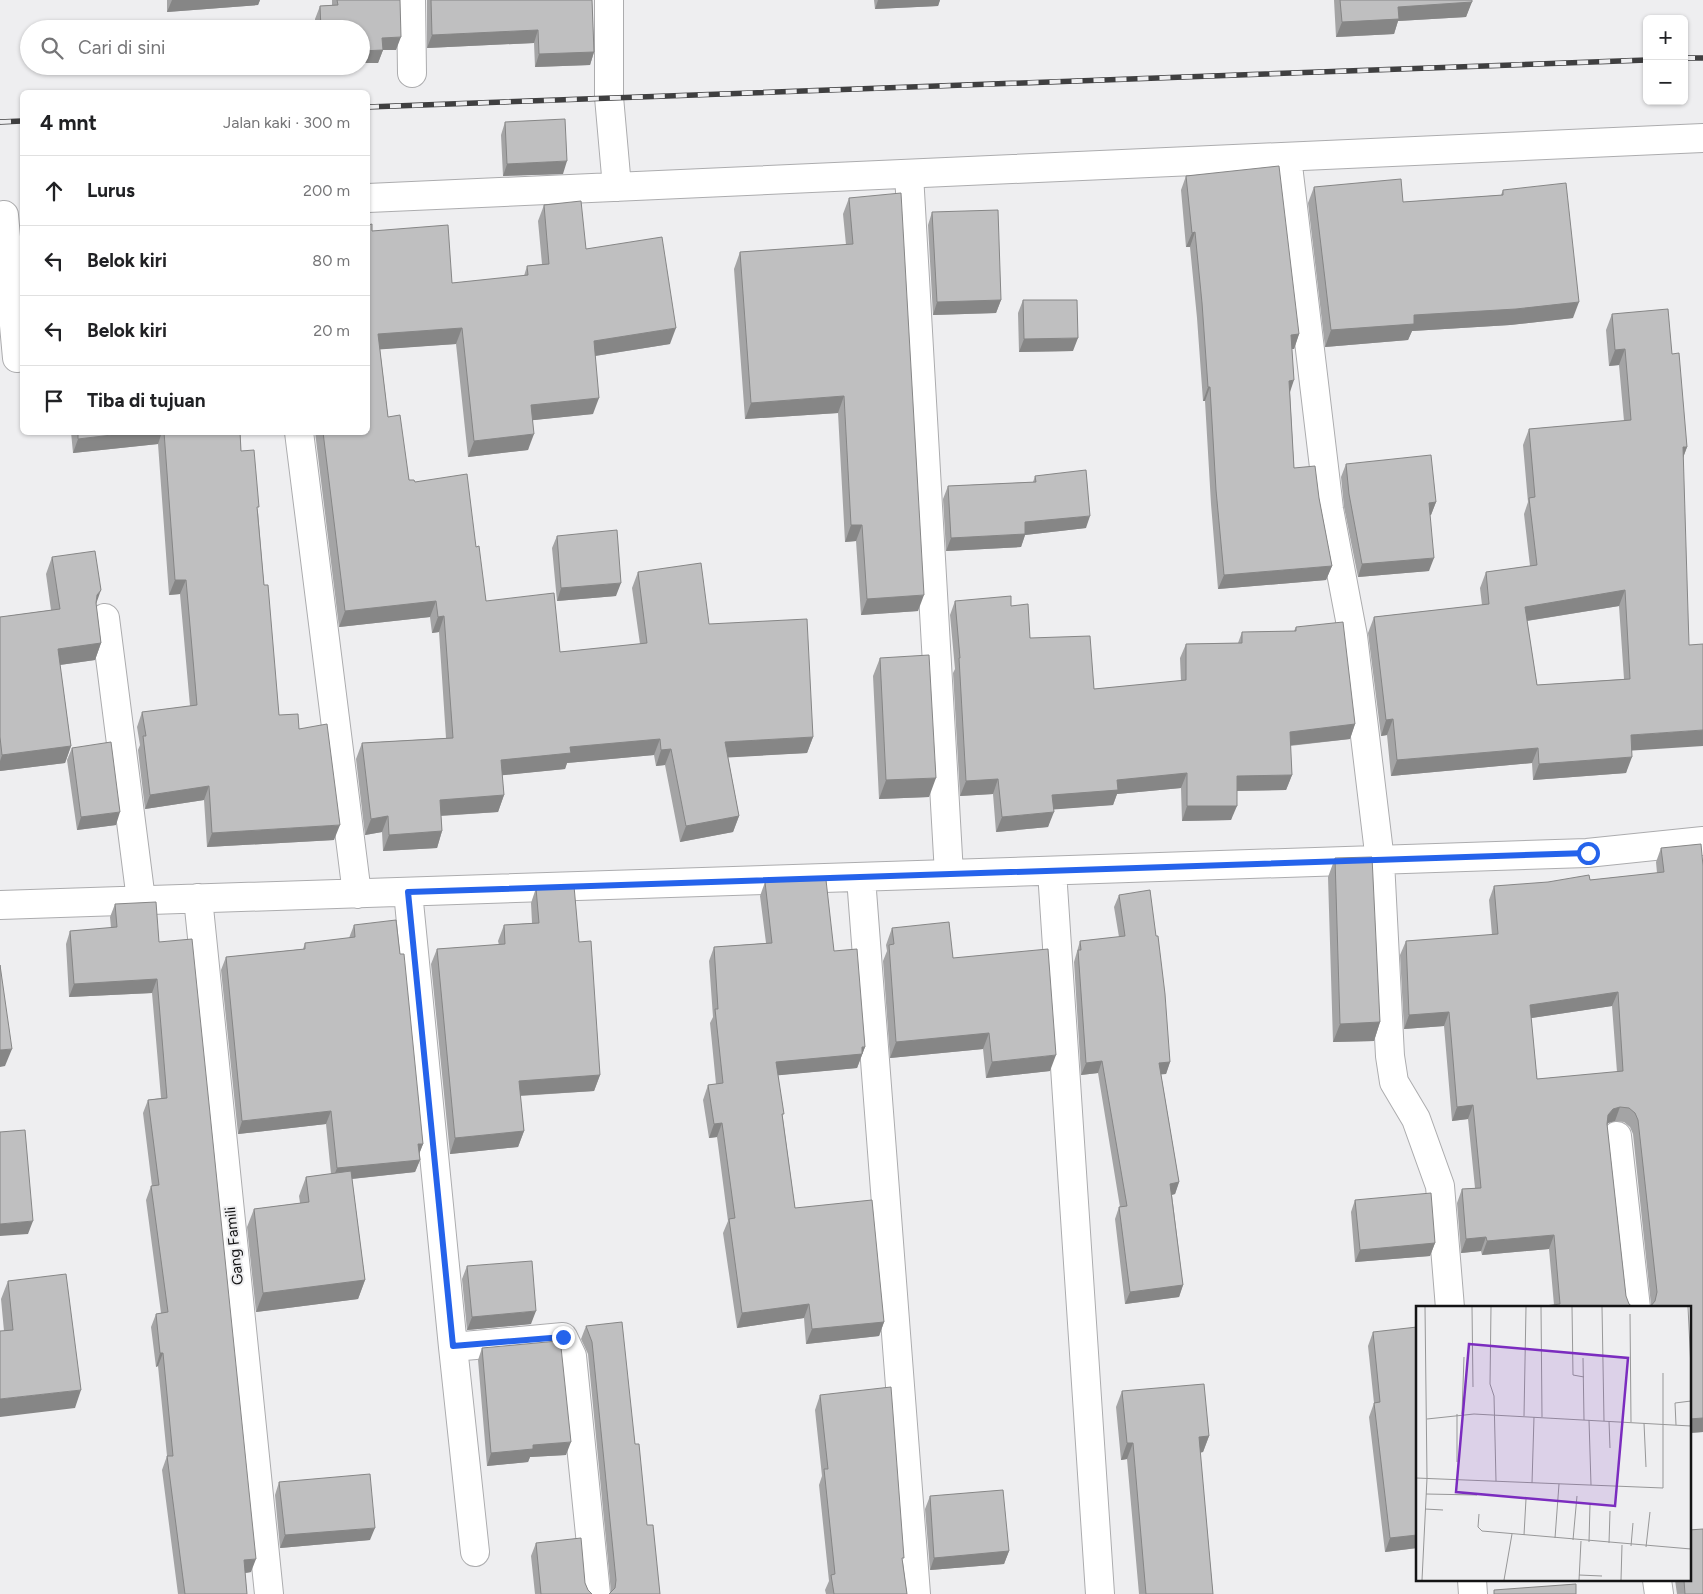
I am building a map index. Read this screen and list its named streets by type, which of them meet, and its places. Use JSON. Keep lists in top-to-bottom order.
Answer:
{
  "streets": {
    "street": ["Gang Famili"]
  },
  "page": {
    "map_buttons": ["+", "−"],
    "search": "Cari di sini",
    "heading": ["4 mnt", "Jalan kaki · 300 m"],
    "list": [
      ["Lurus", "200 m"],
      ["Belok kiri", "80 m"],
      ["Belok kiri", "20 m"],
      "Tiba di tujuan"
    ]
  }
}
